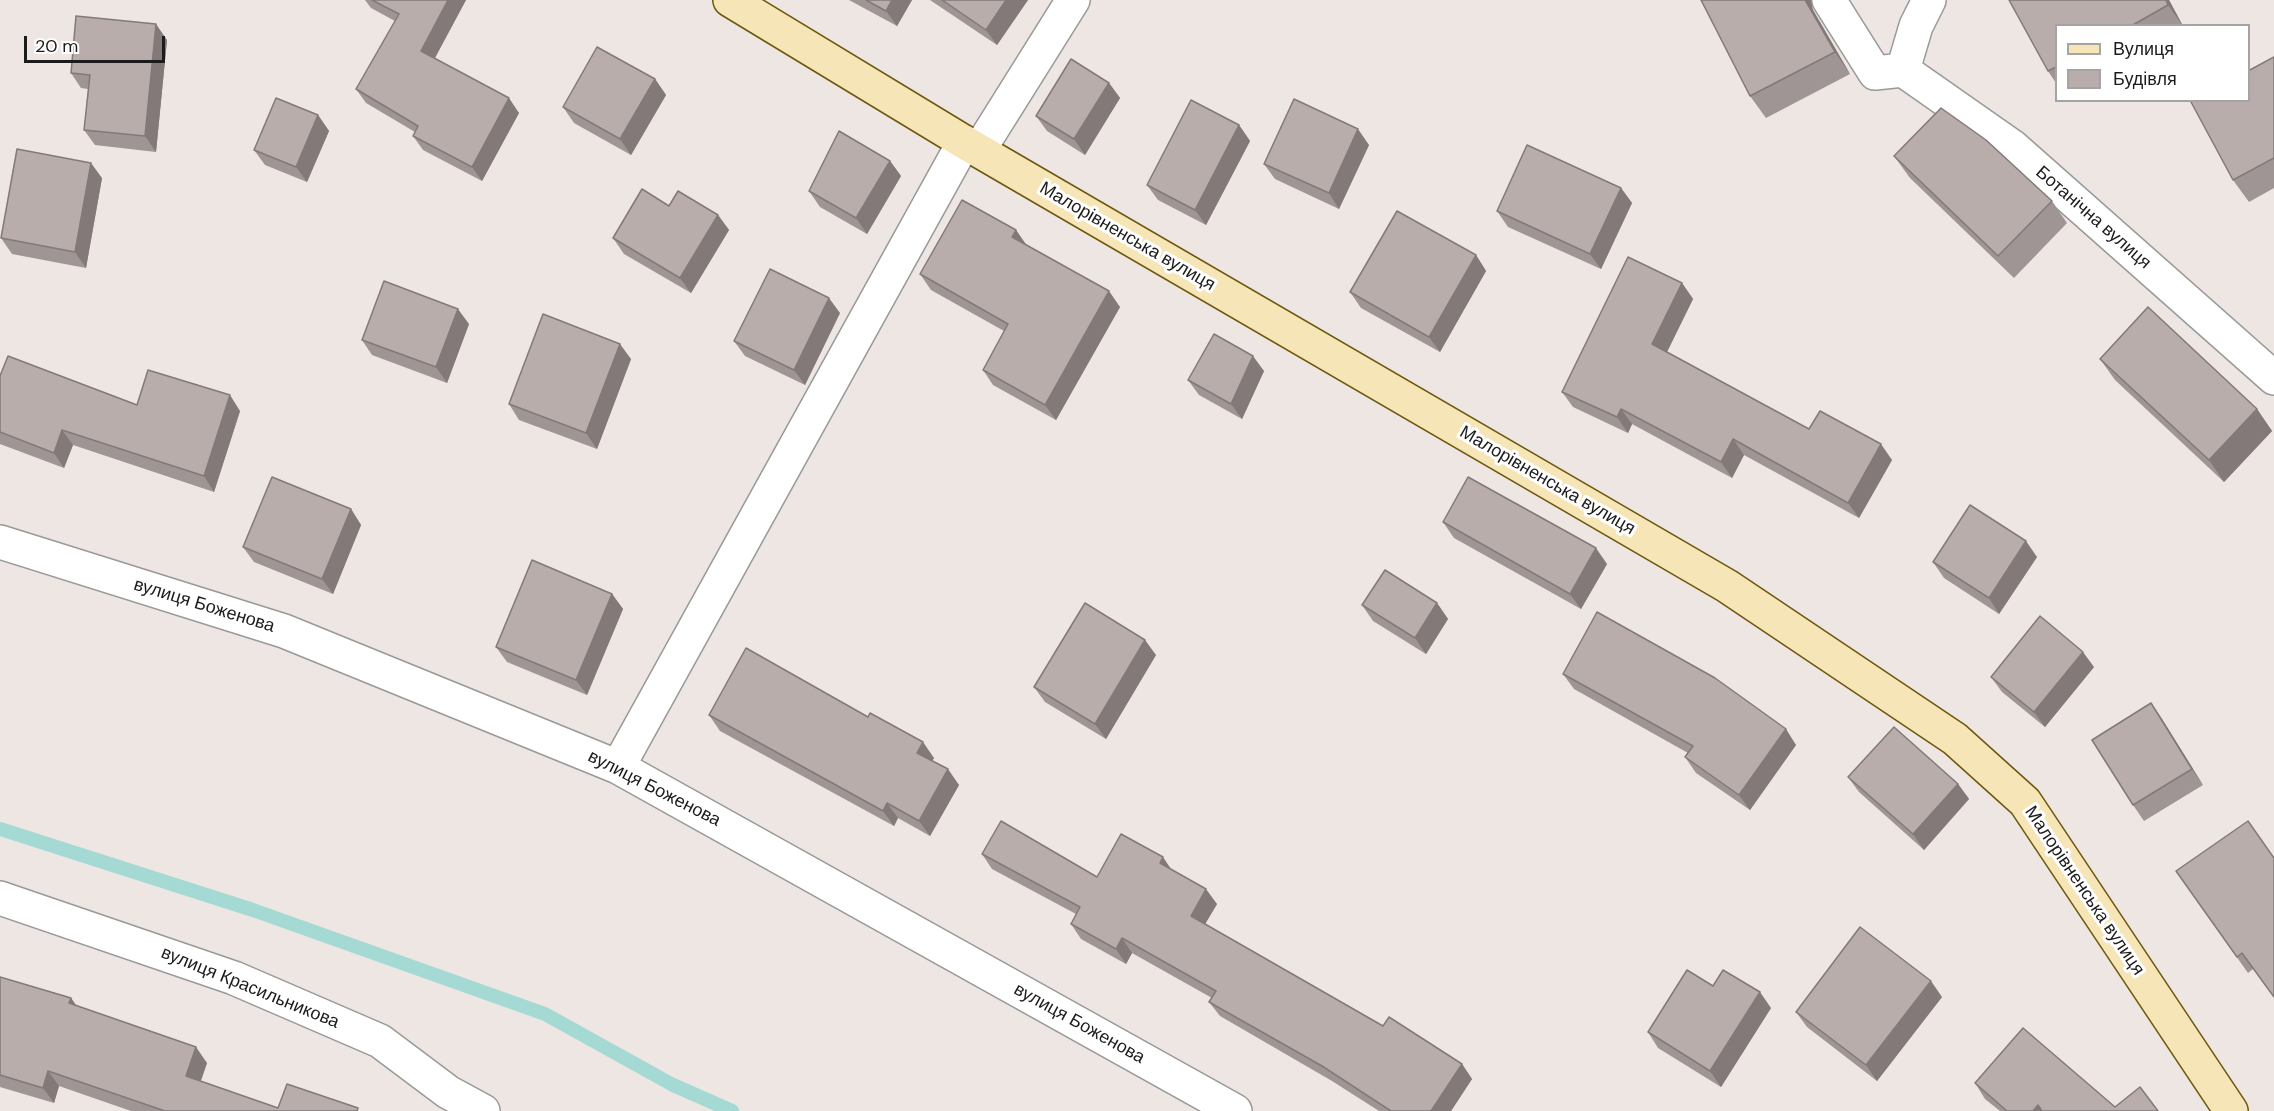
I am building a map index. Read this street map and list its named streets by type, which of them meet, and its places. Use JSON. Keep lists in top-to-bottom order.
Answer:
{
  "streets": {
    "street": [
      "Ботанічна вулиця",
      "Малорівненська вулиця",
      "вулиця Боженова",
      "вулиця Красильникова"
    ]
  },
  "legend": ["Вулиця", "Будівля"],
  "scale_bar": "20 m"
}
